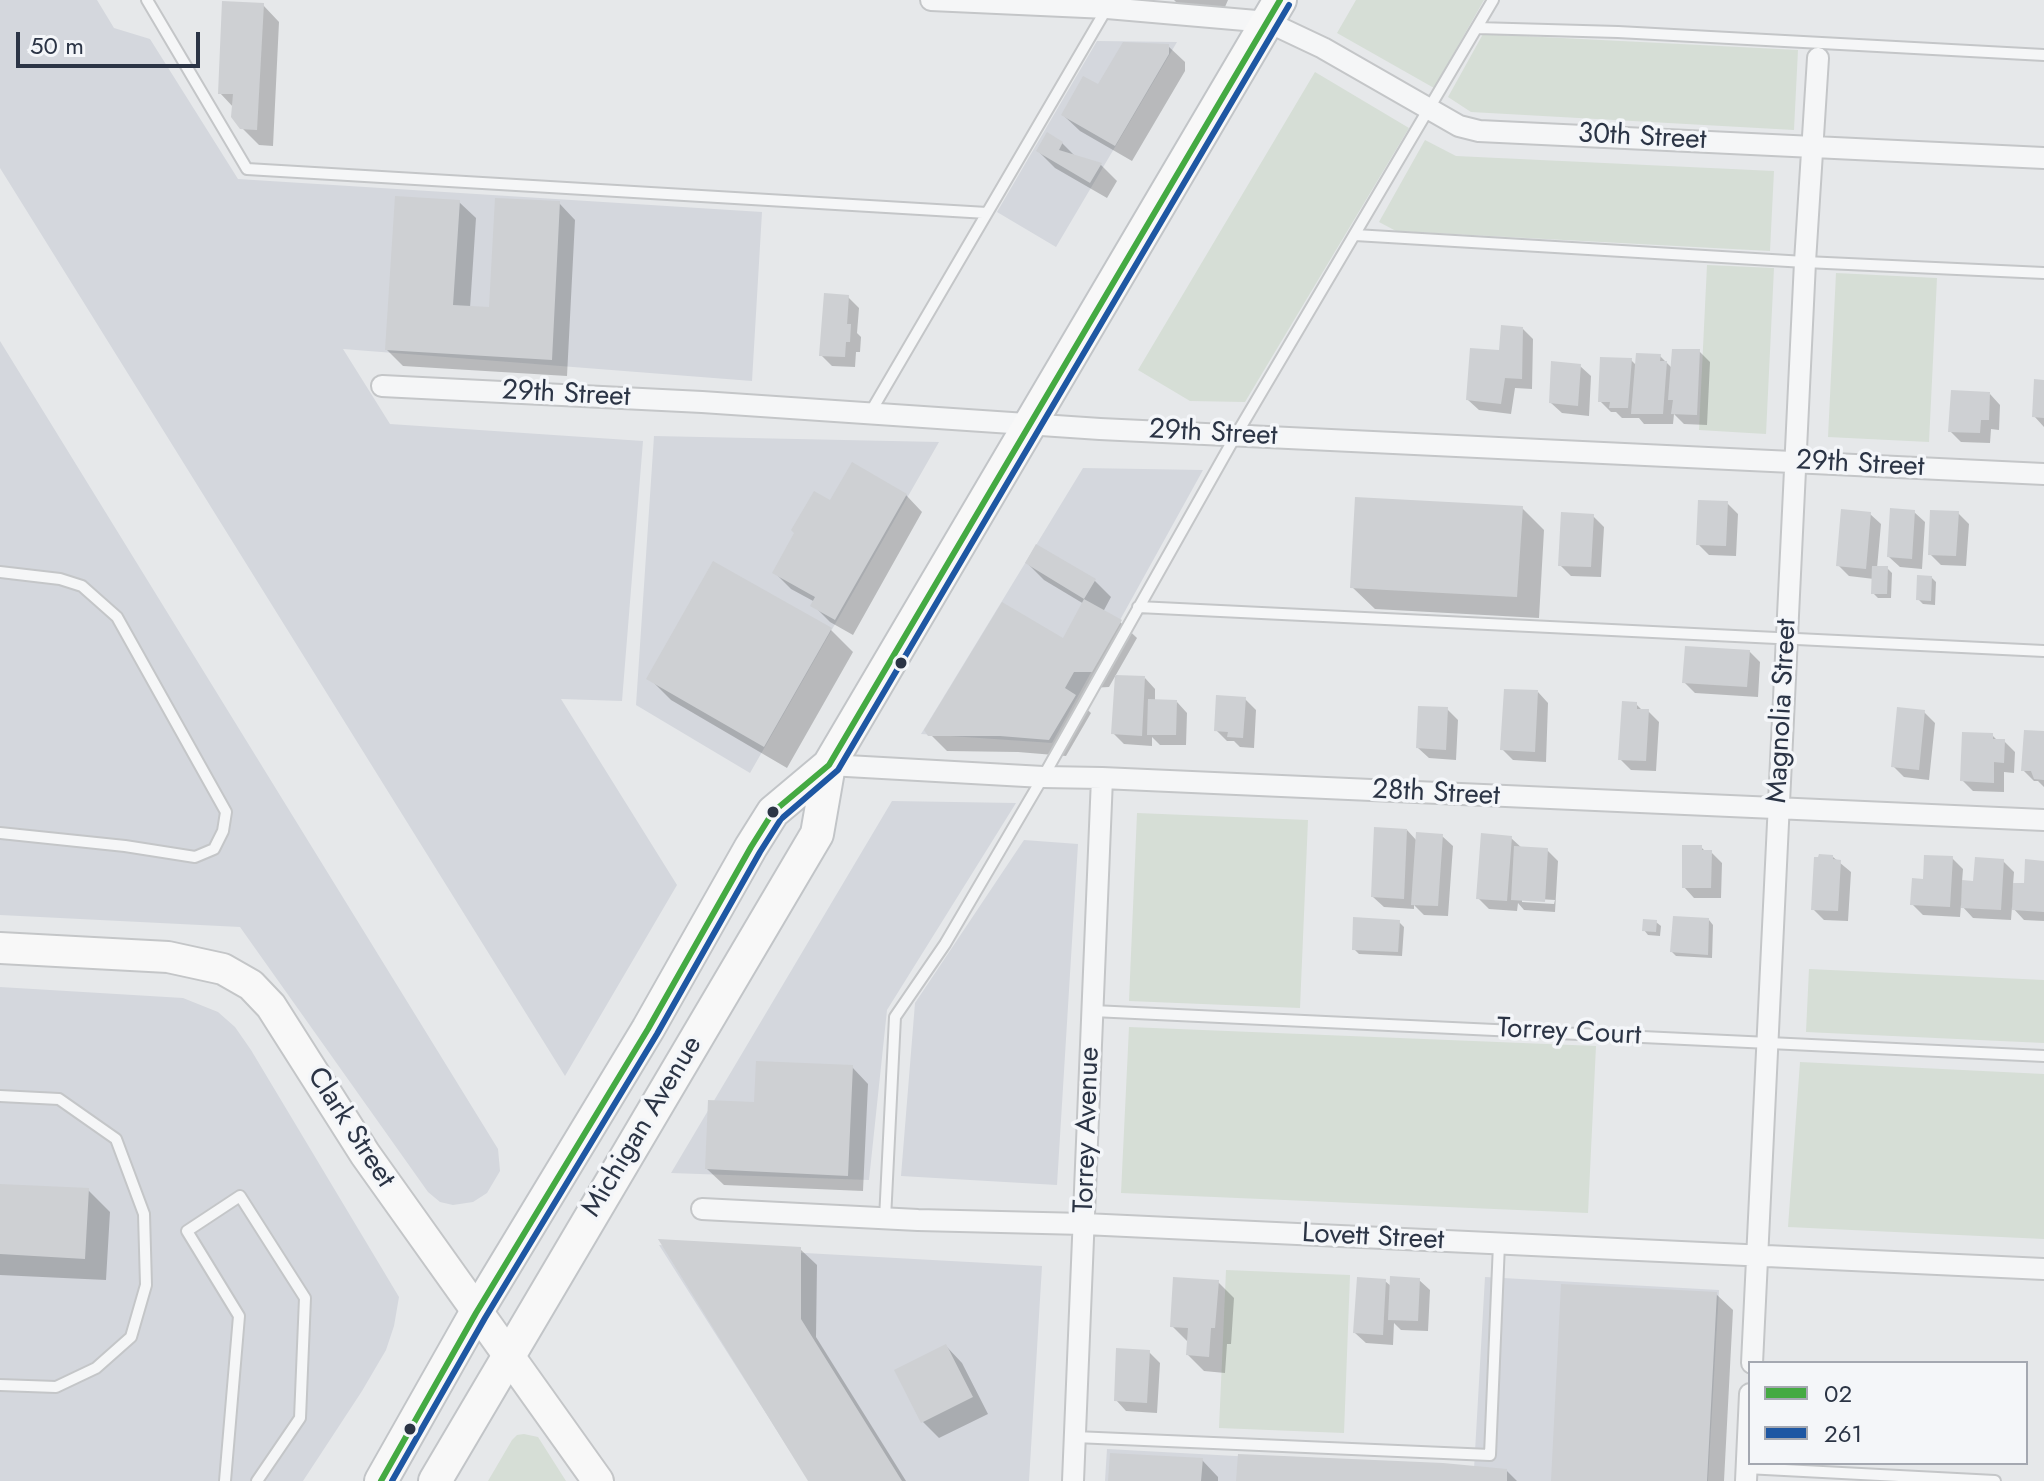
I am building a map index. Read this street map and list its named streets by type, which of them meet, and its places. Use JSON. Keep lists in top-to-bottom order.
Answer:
{
  "streets": {
    "main road": ["Michigan Avenue"],
    "street": [
      "30th Street",
      "29th Street",
      "Magnolia Street",
      "28th Street",
      "Clark Street",
      "Torrey Avenue",
      "Lovett Street"
    ],
    "lane": ["Torrey Court"]
  },
  "crossings": [
    ["30th Street", "Magnolia Street"],
    ["30th Street", "Michigan Avenue"],
    ["29th Street", "Magnolia Street"],
    ["29th Street", "Michigan Avenue"],
    ["Magnolia Street", "28th Street"],
    ["Magnolia Street", "Torrey Court"],
    ["Magnolia Street", "Lovett Street"],
    ["28th Street", "Michigan Avenue"],
    ["28th Street", "Torrey Avenue"],
    ["Torrey Court", "Torrey Avenue"],
    ["Michigan Avenue", "Clark Street"],
    ["Torrey Avenue", "Lovett Street"]
  ],
  "lines": ["transit line 02", "transit line 261"],
  "legend": ["02", "261"],
  "scale_bar": "50 m"
}
